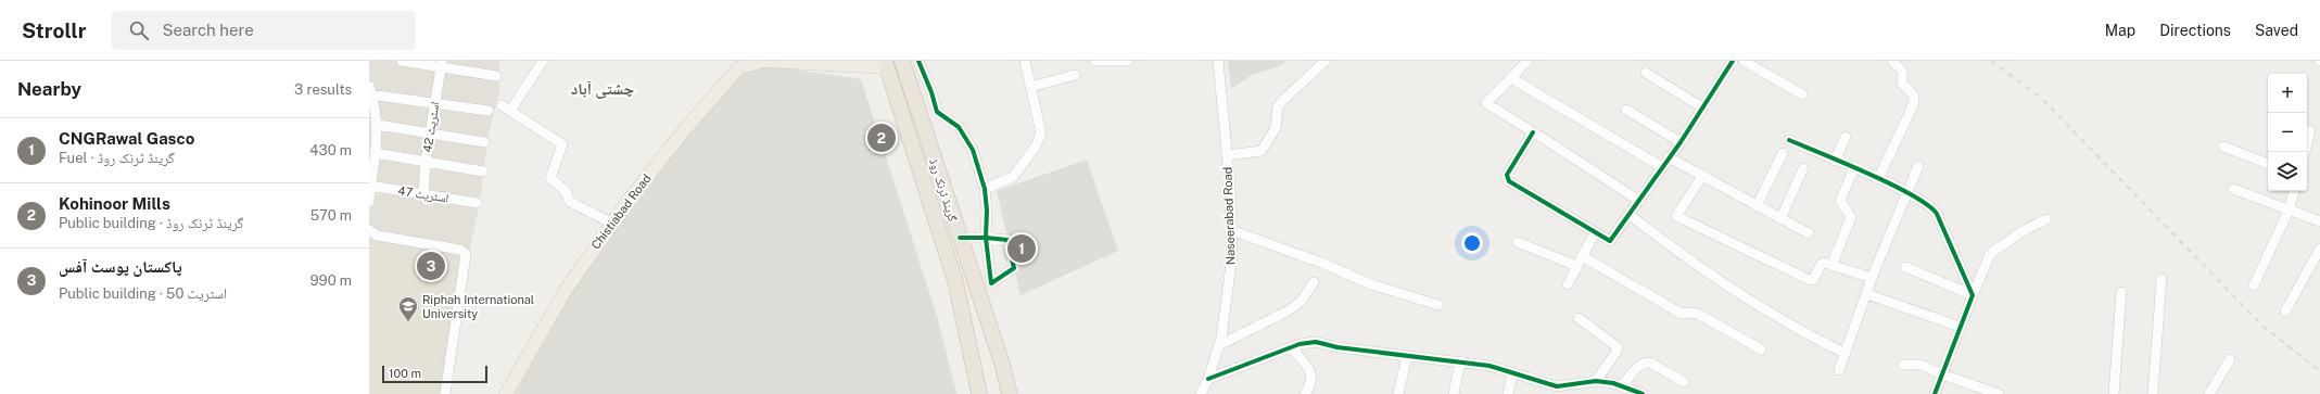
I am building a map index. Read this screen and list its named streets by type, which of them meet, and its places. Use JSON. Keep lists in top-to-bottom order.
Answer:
{
  "streets": {
    "highway": ["گرینڈ ٹرنک روڈ"],
    "main road": ["Chistiabad Road"],
    "street": ["اسٹریٹ 42", "اسٹریٹ 47", "Naseerabad Road"]
  },
  "crossings": [
    ["اسٹریٹ 42", "اسٹریٹ 47"],
    ["گرینڈ ٹرنک روڈ", "Chistiabad Road"]
  ],
  "districts": ["چشتی آباد"],
  "places": {
    "school or university": ["Riphah International University"]
  },
  "scale_bar": "100 m",
  "page": {
    "header": "Strollr",
    "search": "Search here",
    "nav": ["Map", "Directions", "Saved"],
    "heading": ["Nearby", "3 results"],
    "map_buttons": ["+", "−"],
    "list": [
      {
        "mark": "1",
        "name": "CNGRawal Gasco",
        "note": "Fuel · گرینڈ ٹرنک روڈ",
        "value": "430 m"
      },
      {
        "mark": "2",
        "name": "Kohinoor Mills",
        "note": "Public building · گرینڈ ٹرنک روڈ",
        "value": "570 m"
      },
      {
        "mark": "3",
        "name": "پاکستان پوسٹ آفس",
        "note": "Public building · اسٹریٹ 50",
        "value": "990 m"
      }
    ],
    "pins": ["2", "1", "3"],
    "scale": "100 m"
  }
}
